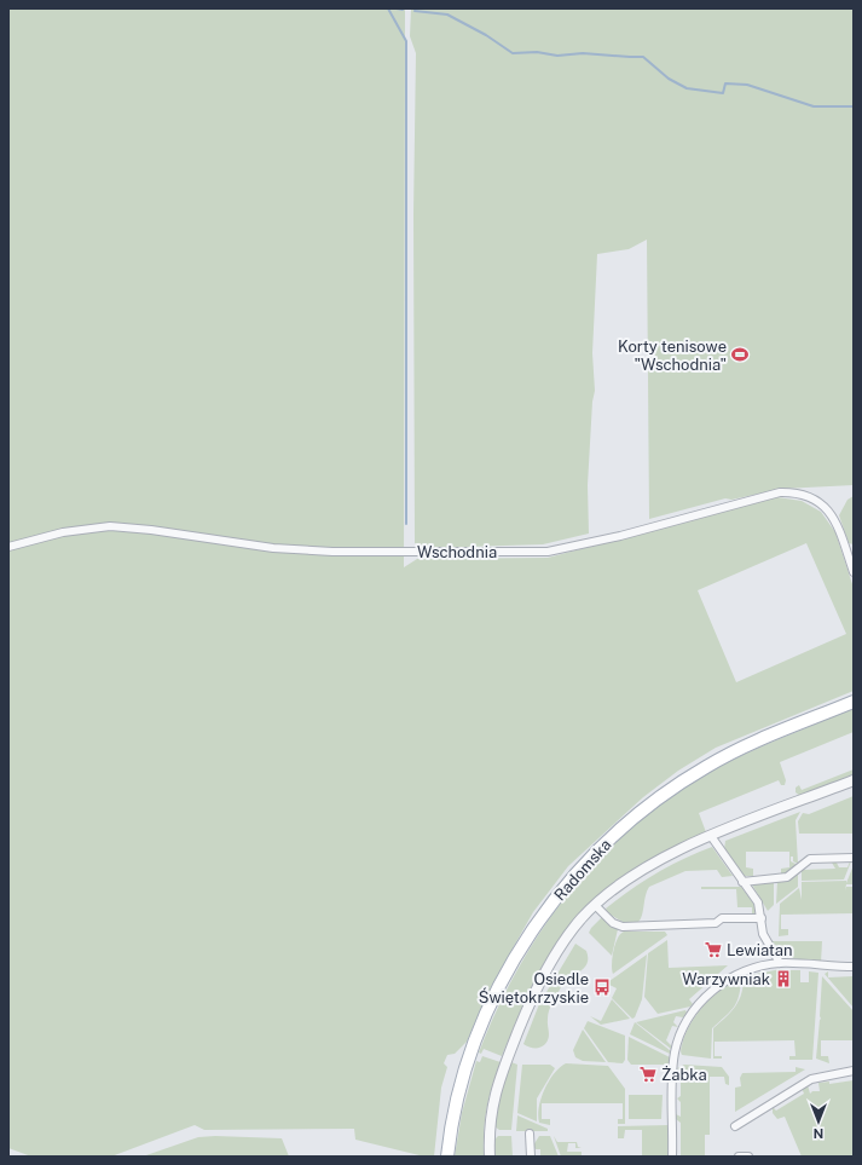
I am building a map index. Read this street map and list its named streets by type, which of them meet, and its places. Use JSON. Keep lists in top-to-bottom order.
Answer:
{
  "streets": {
    "main road": ["Radomska"],
    "street": ["Wschodnia"]
  },
  "places": {
    "sports": ["Korty tenisowe \"Wschodnia\""],
    "supermarket": ["Lewiatan", "Żabka"],
    "building": ["Warzywniak"],
    "bus stop": ["Osiedle Świętokrzyskie"]
  },
  "north": "bottom"
}
